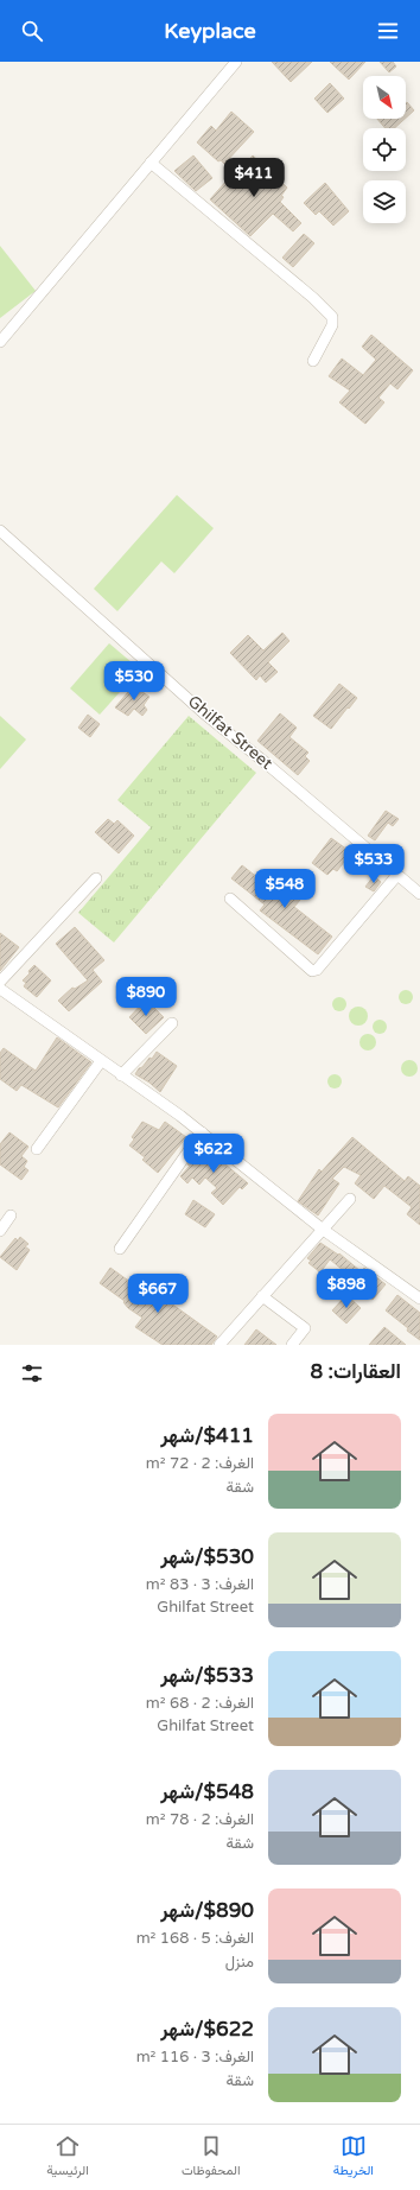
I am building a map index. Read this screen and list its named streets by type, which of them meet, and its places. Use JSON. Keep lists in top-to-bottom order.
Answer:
{
  "streets": {
    "street": ["Ghilfat Street"]
  },
  "north": "bottom right",
  "page": {
    "header": "Keyplace",
    "price": [
      "$411",
      "$530",
      "$533",
      "$548",
      "$890",
      "$622",
      "$898",
      "$667"
    ],
    "heading": "العقارات: 8",
    "list": [
      {
        "name": "$411/شهر",
        "note": "الغرف: 2 · 72 m² · شقة"
      },
      {
        "name": "$530/شهر",
        "note": "الغرف: 3 · 83 m² · Ghilfat Street"
      },
      {
        "name": "$533/شهر",
        "note": "الغرف: 2 · 68 m² · Ghilfat Street"
      },
      {
        "name": "$548/شهر",
        "note": "الغرف: 2 · 78 m² · شقة"
      },
      {
        "name": "$890/شهر",
        "note": "الغرف: 5 · 168 m² · منزل"
      },
      {
        "name": "$622/شهر",
        "note": "الغرف: 3 · 116 m² · شقة"
      }
    ],
    "tabs": ["الخريطة", "المحفوظات", "الرئيسية"]
  }
}
